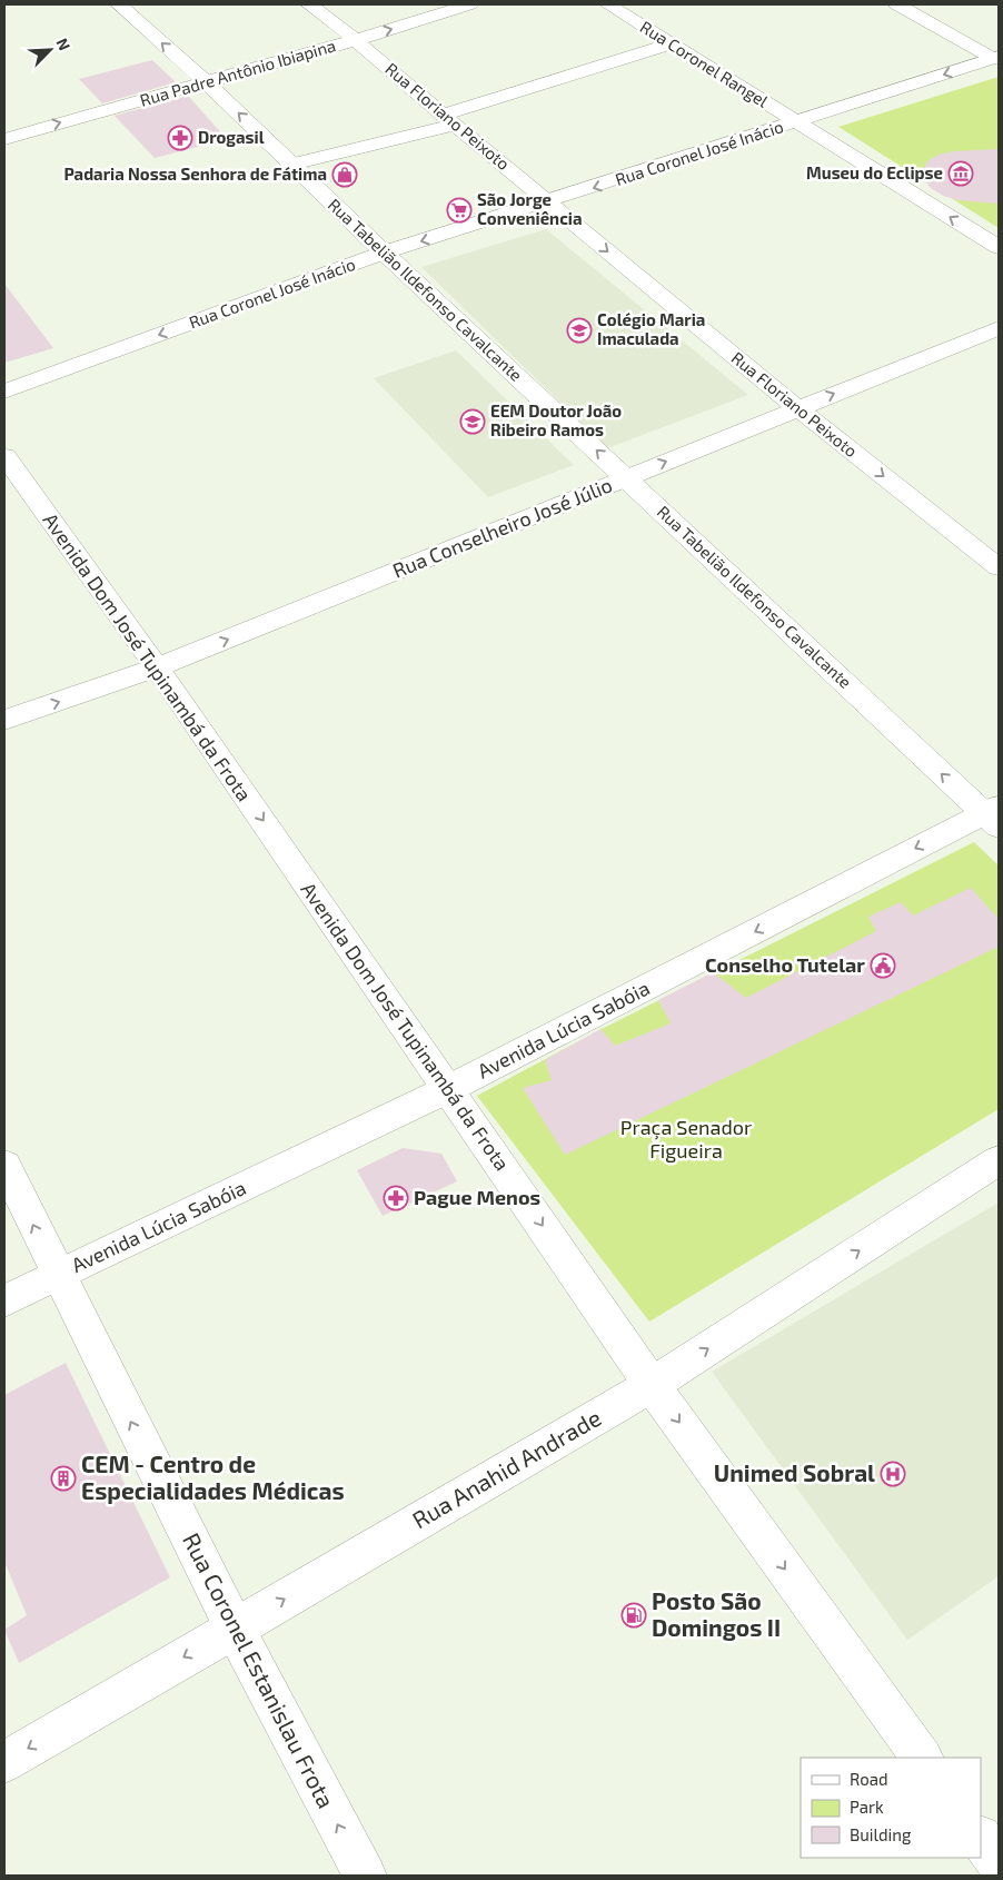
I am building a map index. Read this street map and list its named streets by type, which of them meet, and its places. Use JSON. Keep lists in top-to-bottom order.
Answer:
{
  "streets": {
    "street": [
      "Rua Coronel Rangel",
      "Rua Padre Antônio Ibiapina",
      "Rua Floriano Peixoto",
      "Rua Coronel José Inácio",
      "Rua Tabelião Ildefonso Cavalcante",
      "Rua Conselheiro José Júlio",
      "Avenida Dom José Tupinambá da Frota",
      "Avenida Lúcia Sabóia",
      "Rua Anahid Andrade",
      "Rua Coronel Estanislau Frota"
    ]
  },
  "crossings": [
    ["Rua Coronel Rangel", "Rua Coronel José Inácio"],
    ["Rua Padre Antônio Ibiapina", "Rua Floriano Peixoto"],
    ["Rua Padre Antônio Ibiapina", "Rua Tabelião Ildefonso Cavalcante"],
    ["Rua Floriano Peixoto", "Rua Coronel José Inácio"],
    ["Rua Floriano Peixoto", "Rua Conselheiro José Júlio"],
    ["Rua Coronel José Inácio", "Rua Tabelião Ildefonso Cavalcante"],
    ["Rua Tabelião Ildefonso Cavalcante", "Rua Conselheiro José Júlio"],
    ["Rua Tabelião Ildefonso Cavalcante", "Avenida Lúcia Sabóia"],
    ["Rua Conselheiro José Júlio", "Avenida Dom José Tupinambá da Frota"],
    ["Avenida Dom José Tupinambá da Frota", "Avenida Lúcia Sabóia"],
    ["Avenida Dom José Tupinambá da Frota", "Rua Anahid Andrade"],
    ["Avenida Lúcia Sabóia", "Rua Coronel Estanislau Frota"],
    ["Rua Anahid Andrade", "Rua Coronel Estanislau Frota"]
  ],
  "one_way": [
    "Rua Floriano Peixoto",
    "Rua Tabelião Ildefonso Cavalcante",
    "Rua Conselheiro José Júlio",
    "Avenida Dom José Tupinambá da Frota",
    "Avenida Lúcia Sabóia",
    "Rua Coronel Estanislau Frota"
  ],
  "parks": ["Praça Senador Figueira"],
  "places": {
    "pharmacy": ["Drogasil", "Pague Menos"],
    "museum": ["Museu do Eclipse"],
    "shop": ["Padaria Nossa Senhora de Fátima"],
    "supermarket": ["São Jorge Conveniência"],
    "school or university": ["Colégio Maria Imaculada", "EEM Doutor João Ribeiro Ramos"],
    "public building": ["Conselho Tutelar"],
    "hospital": ["Unimed Sobral"],
    "building": ["CEM - Centro de Especialidades Médicas"],
    "fuel station": ["Posto São Domingos II"]
  },
  "legend": ["Road", "Park", "Building"],
  "north": "top right"
}
